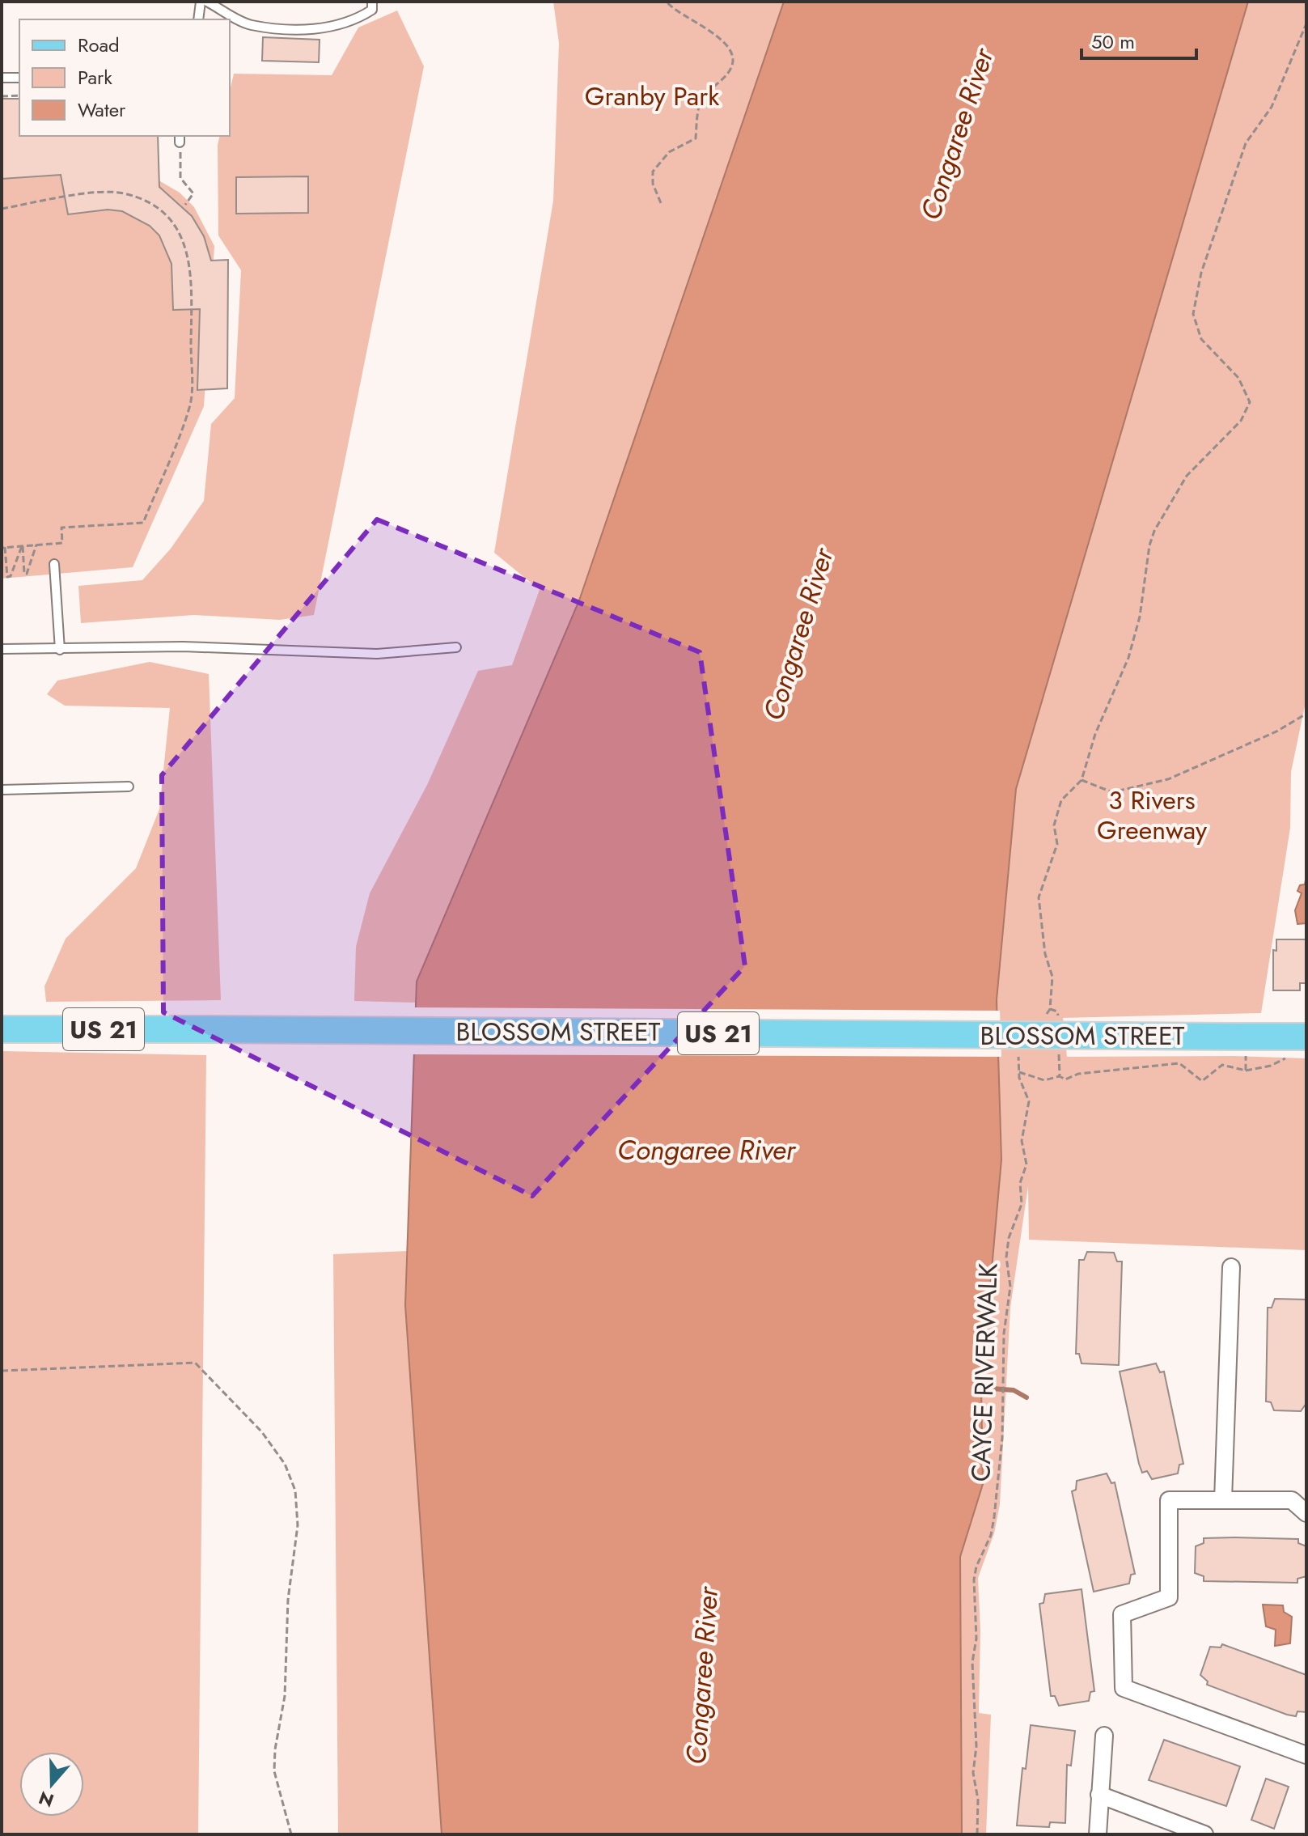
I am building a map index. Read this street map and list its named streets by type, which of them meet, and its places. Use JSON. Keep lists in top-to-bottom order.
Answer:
{
  "streets": {
    "main road": ["US 21", "BLOSSOM STREET"],
    "path": ["CAYCE RIVERWALK"]
  },
  "crossings": [
    ["US 21", "BLOSSOM STREET"]
  ],
  "water": ["Congaree River"],
  "parks": ["Granby Park", "3 Rivers Greenway"],
  "legend": ["Road", "Park", "Water"],
  "scale_bar": "50 m",
  "north": "bottom"
}
